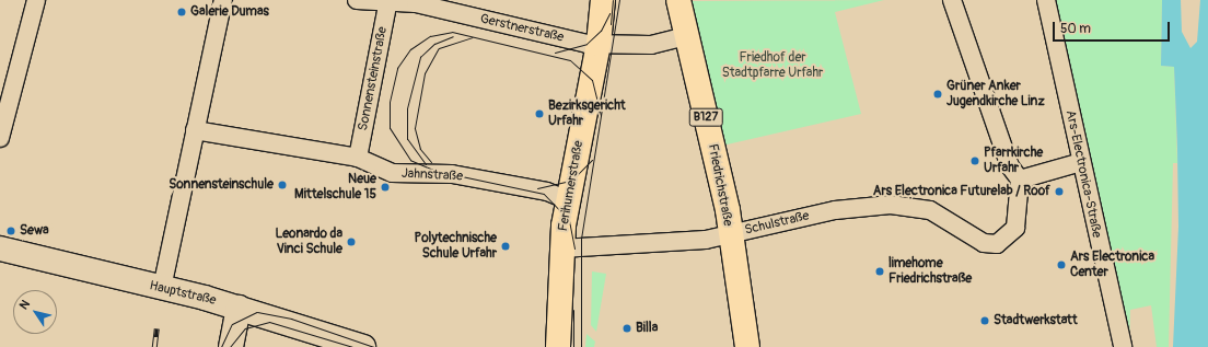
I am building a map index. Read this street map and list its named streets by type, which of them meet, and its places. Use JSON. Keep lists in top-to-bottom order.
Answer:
{
  "streets": {
    "main road": ["B127", "Friedrichstraße", "Ferihumerstraße"],
    "street": [
      "Gerstnerstraße",
      "Sonnensteinstraße",
      "Ars-Electronica-Straße",
      "Jahnstraße",
      "Schulstraße",
      "Hauptstraße"
    ]
  },
  "crossings": [
    ["Gerstnerstraße", "Sonnensteinstraße"],
    ["Gerstnerstraße", "Friedrichstraße"],
    ["Gerstnerstraße", "Ferihumerstraße"],
    ["Sonnensteinstraße", "Jahnstraße"],
    ["Jahnstraße", "Ferihumerstraße"],
    ["Friedrichstraße", "Schulstraße"],
    ["Ferihumerstraße", "Schulstraße"]
  ],
  "parks": ["Friedhof der Stadtpfarre Urfahr"],
  "places": [
    "Galerie Dumas",
    "Grüner Anker Jugendkirche Linz",
    "Bezirksgericht Urfahr",
    "Pfarrkirche Urfahr",
    "Sonnensteinschule",
    "Neue Mittelschule 15",
    "Ars Electronica Futurelab / Roof",
    "Sewa",
    "Leonardo da Vinci Schule",
    "Polytechnische Schule Urfahr",
    "Ars Electronica Center",
    "limehome Friedrichstraße",
    "Stadtwerkstatt",
    "Billa"
  ],
  "scale_bar": "50 m",
  "north": "top left"
}
